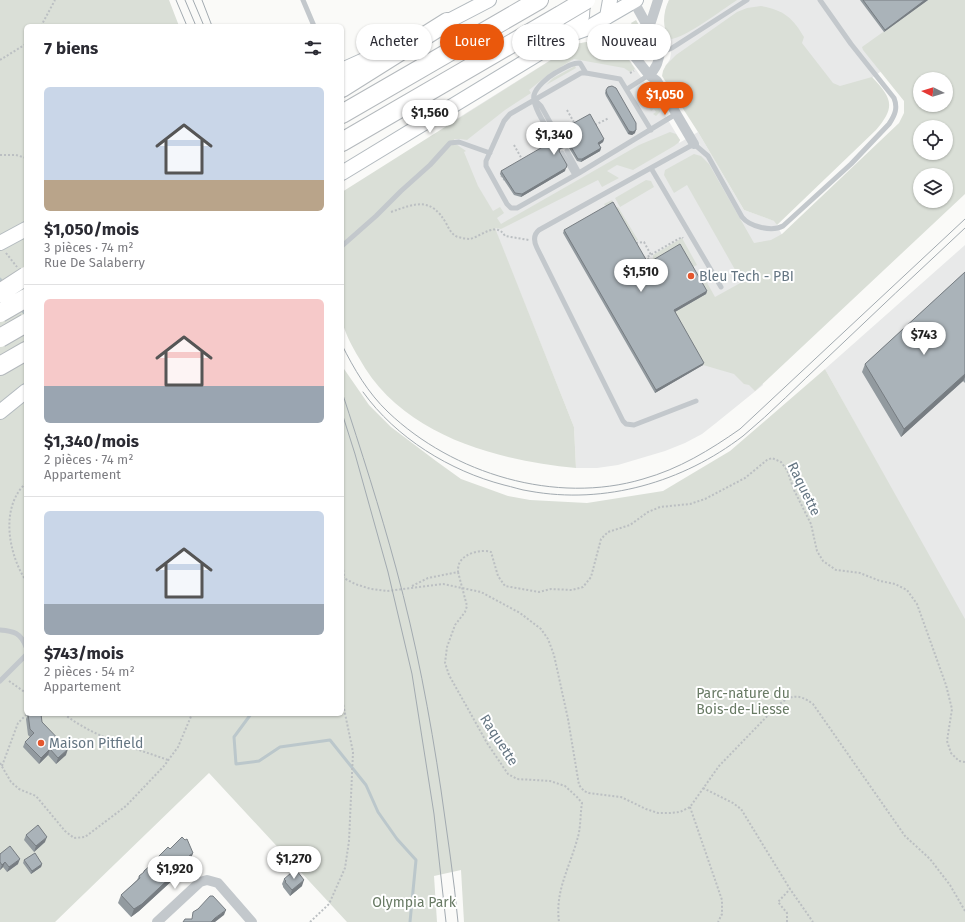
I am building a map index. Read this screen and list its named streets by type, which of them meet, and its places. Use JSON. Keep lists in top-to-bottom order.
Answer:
{
  "streets": {
    "path": ["Raquette"]
  },
  "parks": ["Parc-nature du Bois-de-Liesse", "Olympia Park"],
  "places": ["Bleu Tech - PBI", "Maison Pitfield"],
  "north": "left",
  "page": {
    "chip": [
      "Acheter",
      "Louer",
      "Filtres",
      "Nouveau"
    ],
    "heading": "7 biens",
    "list": [
      {
        "name": "$1,050/mois",
        "note": "3 pièces · 74 m² · Rue De Salaberry"
      },
      {
        "name": "$1,340/mois",
        "note": "2 pièces · 74 m² · Appartement"
      },
      {
        "name": "$743/mois",
        "note": "2 pièces · 54 m² · Appartement"
      }
    ],
    "price": [
      "$1,050",
      "$1,560",
      "$1,340",
      "$1,510",
      "$743",
      "$1,270",
      "$1,920"
    ]
  }
}
